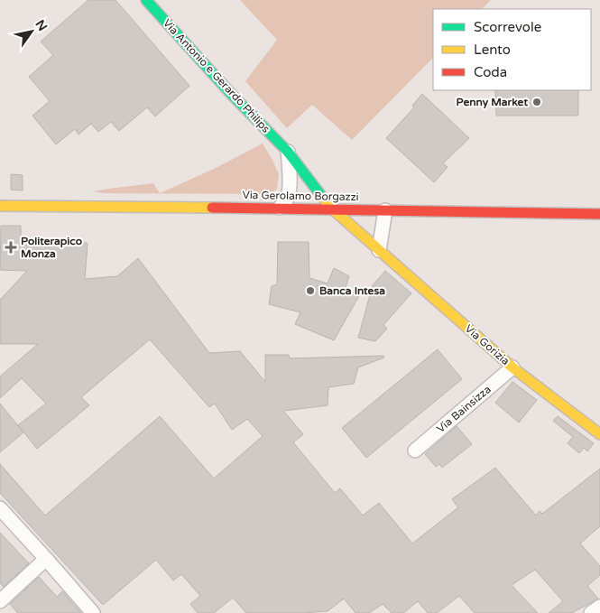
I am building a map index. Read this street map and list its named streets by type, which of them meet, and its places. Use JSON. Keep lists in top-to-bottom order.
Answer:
{
  "streets": {
    "street": [
      "Via Antonio e Gerardo Philips",
      "Via Gerolamo Borgazzi",
      "Via Gorizia",
      "Via Bainsizza"
    ]
  },
  "crossings": [
    ["Via Antonio e Gerardo Philips", "Via Gerolamo Borgazzi"],
    ["Via Antonio e Gerardo Philips", "Via Gorizia"],
    ["Via Gerolamo Borgazzi", "Via Gorizia"],
    ["Via Gorizia", "Via Bainsizza"]
  ],
  "places": {
    "other": ["Penny Market", "Banca Intesa"],
    "health": ["Politerapico Monza"]
  },
  "legend": ["Scorrevole", "Lento", "Coda"],
  "north": "top right"
}
